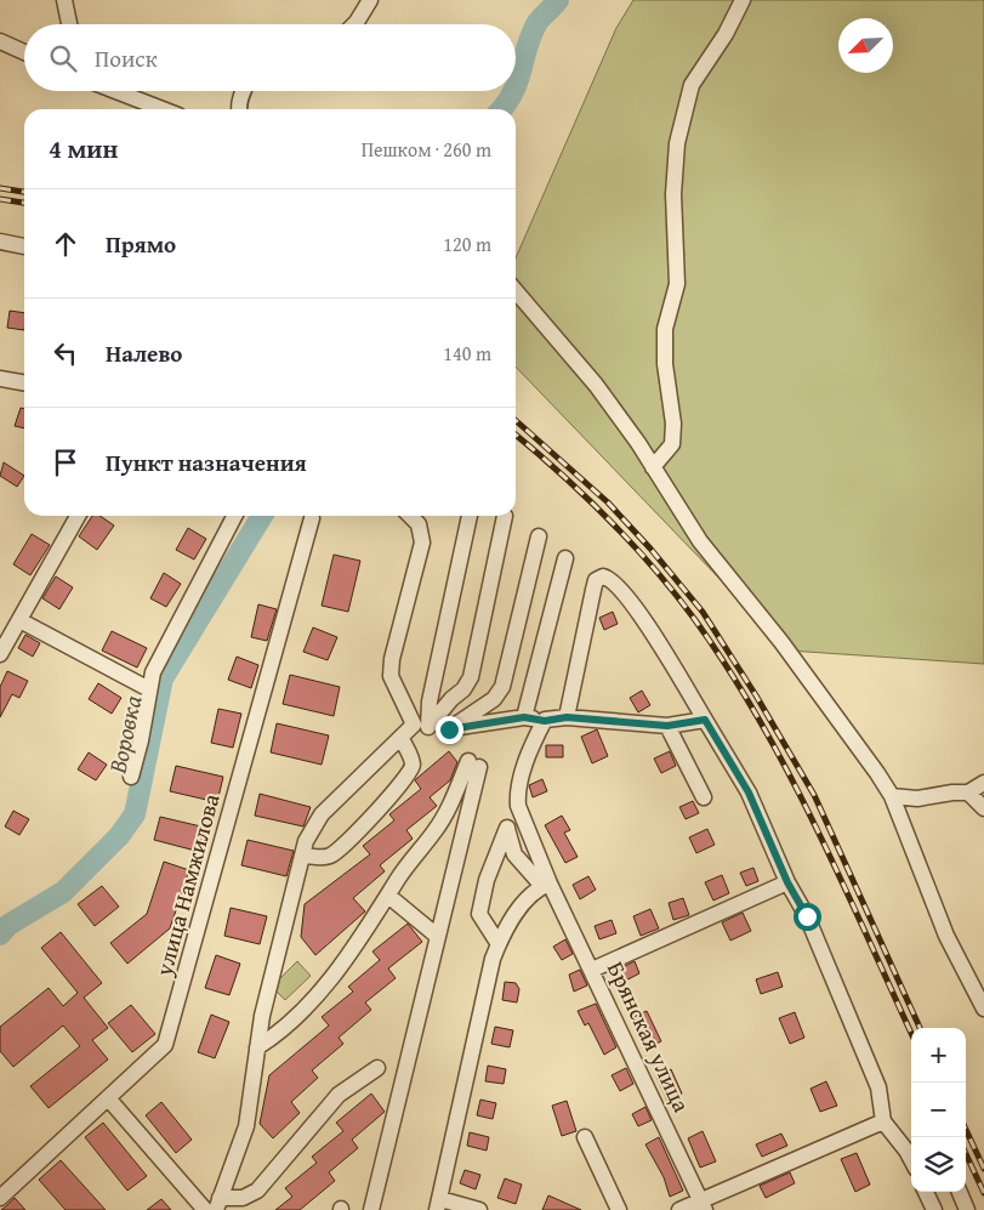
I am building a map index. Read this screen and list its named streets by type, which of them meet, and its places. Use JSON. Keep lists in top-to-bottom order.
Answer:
{
  "streets": {
    "street": ["улица Намжилова", "Брянская улица"]
  },
  "water": ["Воровка"],
  "north": "bottom left",
  "page": {
    "search": "Поиск",
    "heading": ["4 мин", "Пешком · 260 m"],
    "list": [
      ["Прямо", "120 m"],
      ["Налево", "140 m"],
      "Пункт назначения"
    ],
    "map_buttons": ["+", "−"]
  }
}
